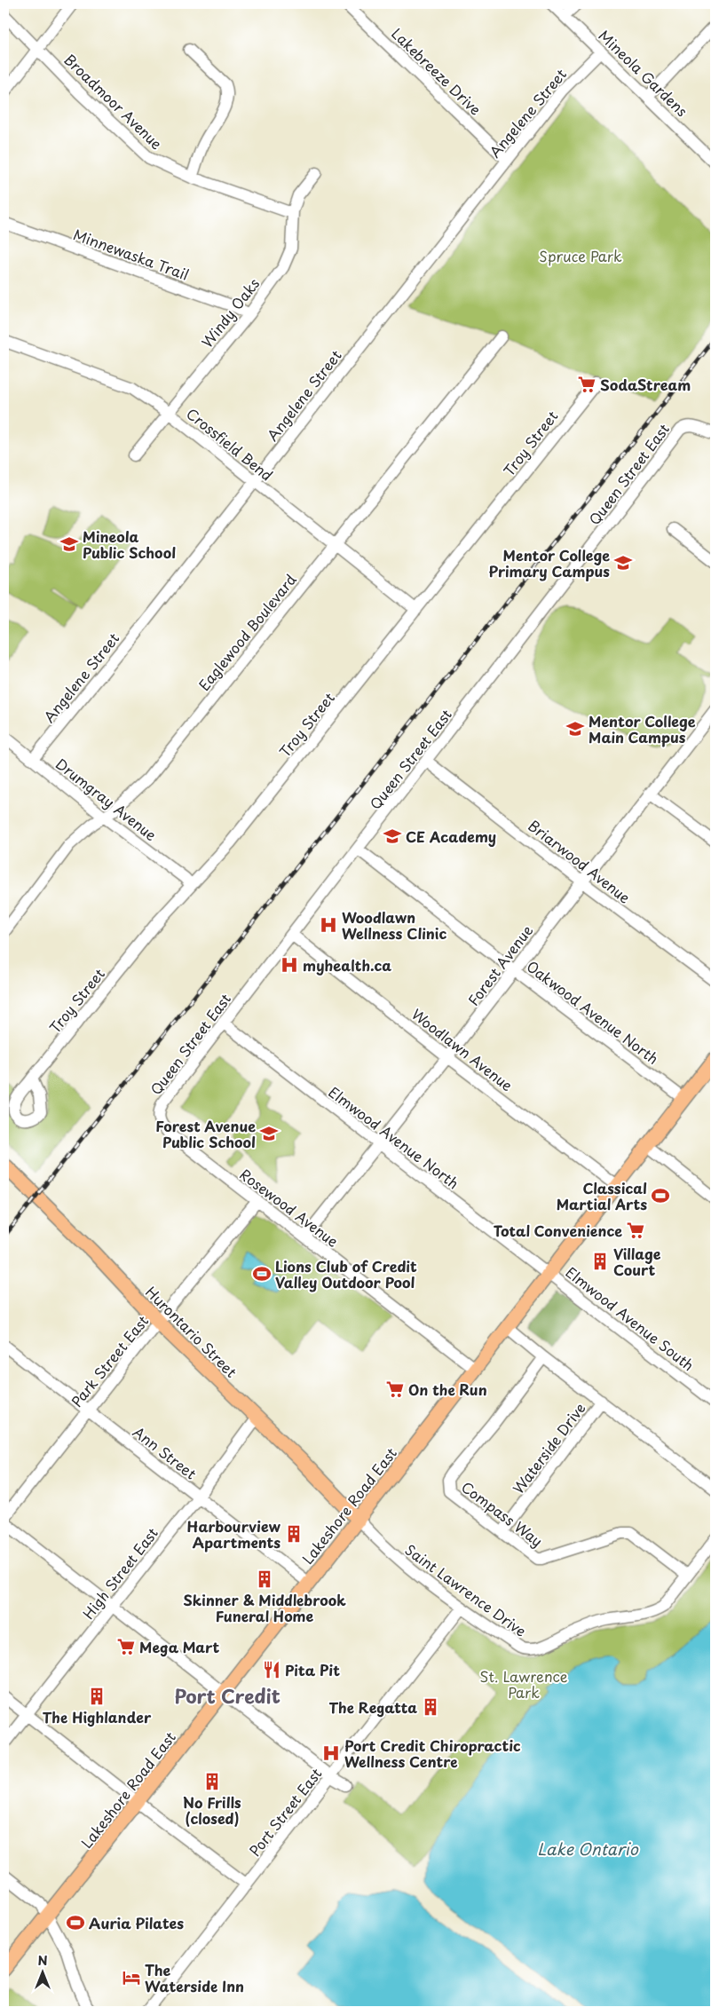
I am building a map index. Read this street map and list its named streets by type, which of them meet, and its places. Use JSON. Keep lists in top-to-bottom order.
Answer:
{
  "streets": {
    "main road": ["Hurontario Street", "Lakeshore Road East"],
    "street": [
      "Lakebreeze Drive",
      "Mineola Gardens",
      "Broadmoor Avenue",
      "Angelene Street",
      "Minnewaska Trail",
      "Windy Oaks",
      "Troy Street",
      "Crossfield Bend",
      "Queen Street East",
      "Eaglewood Boulevard",
      "Drumgray Avenue",
      "Briarwood Avenue",
      "Forest Avenue",
      "Oakwood Avenue North",
      "Woodlawn Avenue",
      "Elmwood Avenue North",
      "Rosewood Avenue",
      "Elmwood Avenue South",
      "Park Street East",
      "Waterside Drive",
      "Ann Street",
      "Compass Way",
      "High Street East",
      "Saint Lawrence Drive",
      "Port Street East"
    ]
  },
  "crossings": [
    ["Lakebreeze Drive", "Angelene Street"],
    ["Mineola Gardens", "Angelene Street"],
    ["Broadmoor Avenue", "Windy Oaks"],
    ["Angelene Street", "Crossfield Bend"],
    ["Angelene Street", "Drumgray Avenue"],
    ["Minnewaska Trail", "Windy Oaks"],
    ["Windy Oaks", "Crossfield Bend"],
    ["Troy Street", "Crossfield Bend"],
    ["Troy Street", "Drumgray Avenue"],
    ["Crossfield Bend", "Eaglewood Boulevard"],
    ["Queen Street East", "Briarwood Avenue"],
    ["Queen Street East", "Oakwood Avenue North"],
    ["Queen Street East", "Woodlawn Avenue"],
    ["Queen Street East", "Elmwood Avenue North"],
    ["Queen Street East", "Rosewood Avenue"],
    ["Eaglewood Boulevard", "Drumgray Avenue"],
    ["Briarwood Avenue", "Forest Avenue"],
    ["Forest Avenue", "Oakwood Avenue North"],
    ["Forest Avenue", "Woodlawn Avenue"],
    ["Forest Avenue", "Elmwood Avenue North"],
    ["Forest Avenue", "Rosewood Avenue"],
    ["Oakwood Avenue North", "Lakeshore Road East"],
    ["Woodlawn Avenue", "Lakeshore Road East"],
    ["Elmwood Avenue North", "Elmwood Avenue South"],
    ["Elmwood Avenue North", "Lakeshore Road East"],
    ["Rosewood Avenue", "Park Street East"],
    ["Rosewood Avenue", "Lakeshore Road East"],
    ["Elmwood Avenue South", "Lakeshore Road East"],
    ["Hurontario Street", "Park Street East"],
    ["Hurontario Street", "Lakeshore Road East"],
    ["Hurontario Street", "High Street East"],
    ["Hurontario Street", "Saint Lawrence Drive"],
    ["Park Street East", "Ann Street"],
    ["Waterside Drive", "Compass Way"],
    ["Ann Street", "Lakeshore Road East"],
    ["Ann Street", "High Street East"],
    ["Lakeshore Road East", "Saint Lawrence Drive"],
    ["Compass Way", "Saint Lawrence Drive"],
    ["Saint Lawrence Drive", "Port Street East"]
  ],
  "districts": ["Port Credit"],
  "water": ["Lake Ontario"],
  "parks": ["Spruce Park", "St. Lawrence Park"],
  "places": {
    "supermarket": [
      "SodaStream",
      "Total Convenience",
      "On the Run",
      "Mega Mart"
    ],
    "school or university": [
      "Mineola Public School",
      "Mentor College Primary Campus",
      "Mentor College Main Campus",
      "CE Academy",
      "Forest Avenue Public School"
    ],
    "hospital": ["Woodlawn Wellness Clinic", "myhealth.ca", "Port Credit Chiropractic Wellness Centre"],
    "sports": ["Classical Martial Arts", "Lions Club of Credit Valley Outdoor Pool", "Auria Pilates"],
    "building": [
      "Village Court",
      "Harbourview Apartments",
      "Skinner & Middlebrook Funeral Home",
      "The Highlander",
      "The Regatta",
      "No Frills (closed)"
    ],
    "restaurant": ["Pita Pit"],
    "hotel": ["The Waterside Inn"]
  },
  "north": "top"
}
